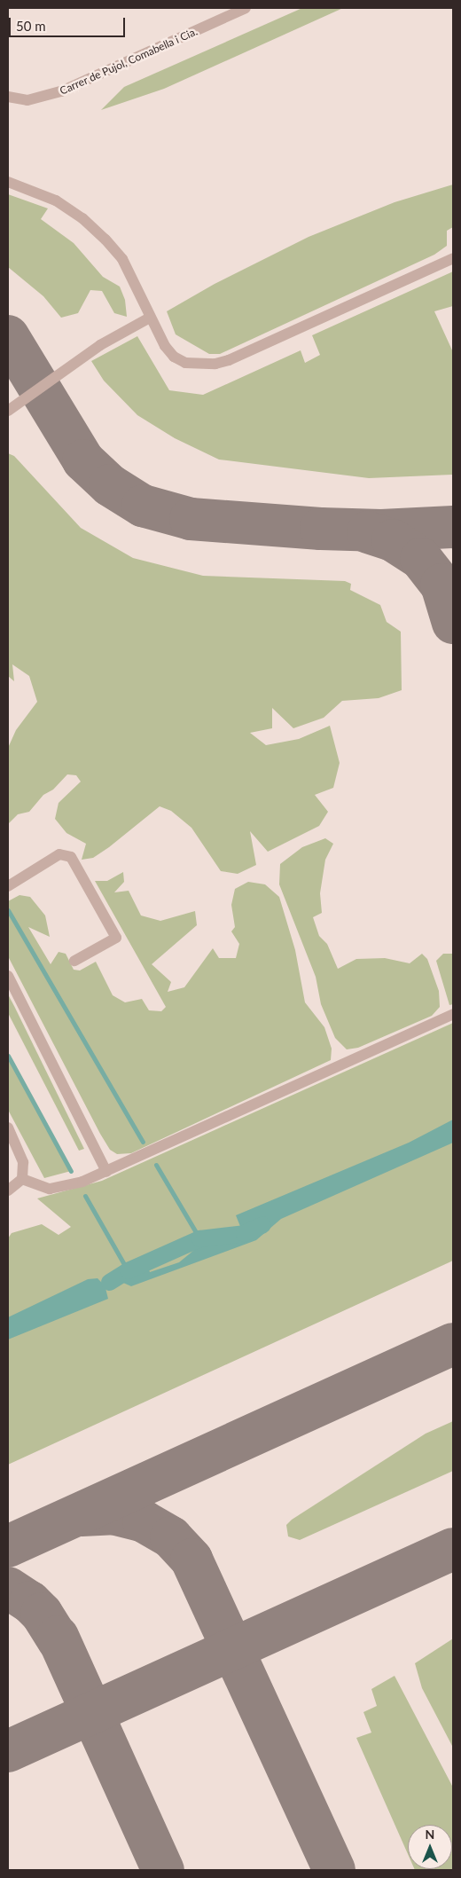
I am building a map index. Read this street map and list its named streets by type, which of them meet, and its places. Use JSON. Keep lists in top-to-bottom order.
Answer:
{
  "streets": {
    "street": ["Carrer de Pujol, Comabella i Cia."]
  },
  "scale_bar": "50 m",
  "north": "top"
}
